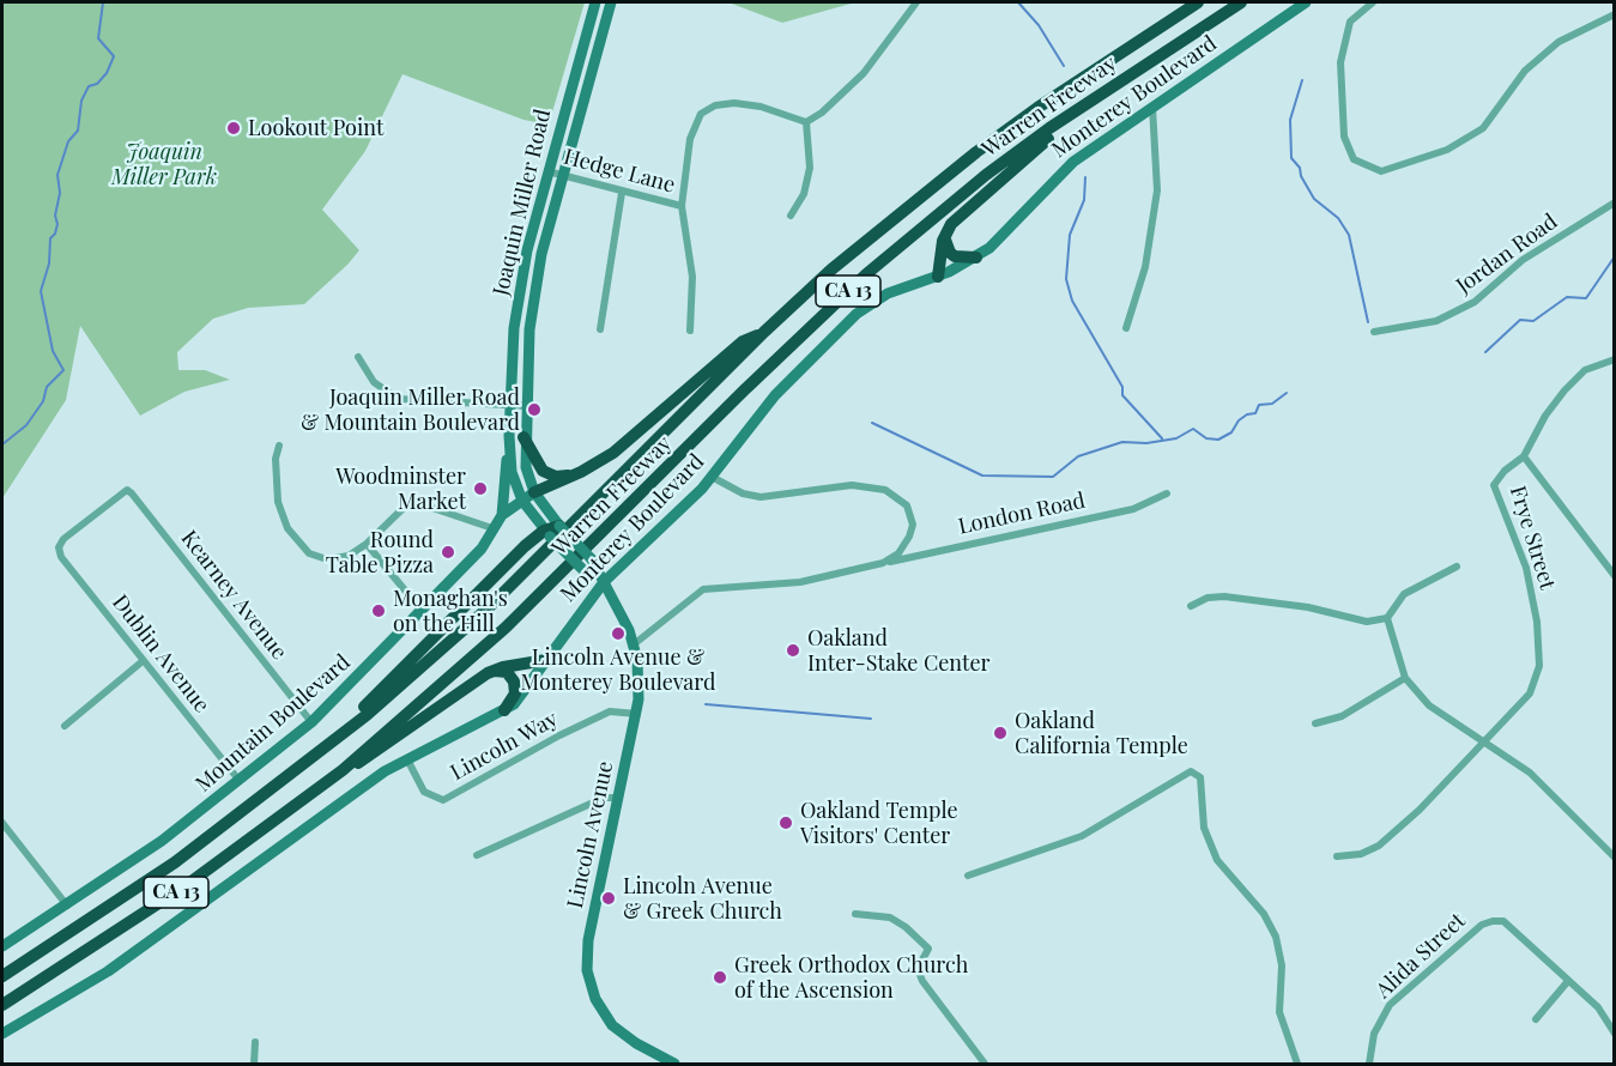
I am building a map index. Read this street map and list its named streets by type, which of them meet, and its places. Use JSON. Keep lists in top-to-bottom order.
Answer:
{
  "streets": {
    "highway": ["Warren Freeway", "CA 13"],
    "main road": [
      "Monterey Boulevard",
      "Joaquin Miller Road",
      "Mountain Boulevard",
      "Lincoln Avenue"
    ],
    "street": [
      "Hedge Lane",
      "Jordan Road",
      "London Road",
      "Frye Street",
      "Kearney Avenue",
      "Dublin Avenue",
      "Lincoln Way",
      "Alida Street"
    ]
  },
  "crossings": [
    ["Monterey Boulevard", "Lincoln Way"],
    ["Monterey Boulevard", "Lincoln Avenue"],
    ["Hedge Lane", "Joaquin Miller Road"],
    ["Joaquin Miller Road", "Mountain Boulevard"],
    ["Joaquin Miller Road", "Lincoln Avenue"],
    ["London Road", "Lincoln Avenue"],
    ["Kearney Avenue", "Dublin Avenue"],
    ["Kearney Avenue", "Mountain Boulevard"],
    ["Dublin Avenue", "Mountain Boulevard"],
    ["Mountain Boulevard", "Lincoln Avenue"],
    ["Lincoln Way", "Lincoln Avenue"]
  ],
  "parks": ["Joaquin Miller Park"],
  "places": [
    "Lookout Point",
    "Joaquin Miller Road & Mountain Boulevard",
    "Woodminster Market",
    "Round Table Pizza",
    "Monaghan's on the Hill",
    "Lincoln Avenue & Monterey Boulevard",
    "Oakland Inter-Stake Center",
    "Oakland California Temple",
    "Oakland Temple Visitors' Center",
    "Lincoln Avenue & Greek Church",
    "Greek Orthodox Church of the Ascension"
  ]
}
